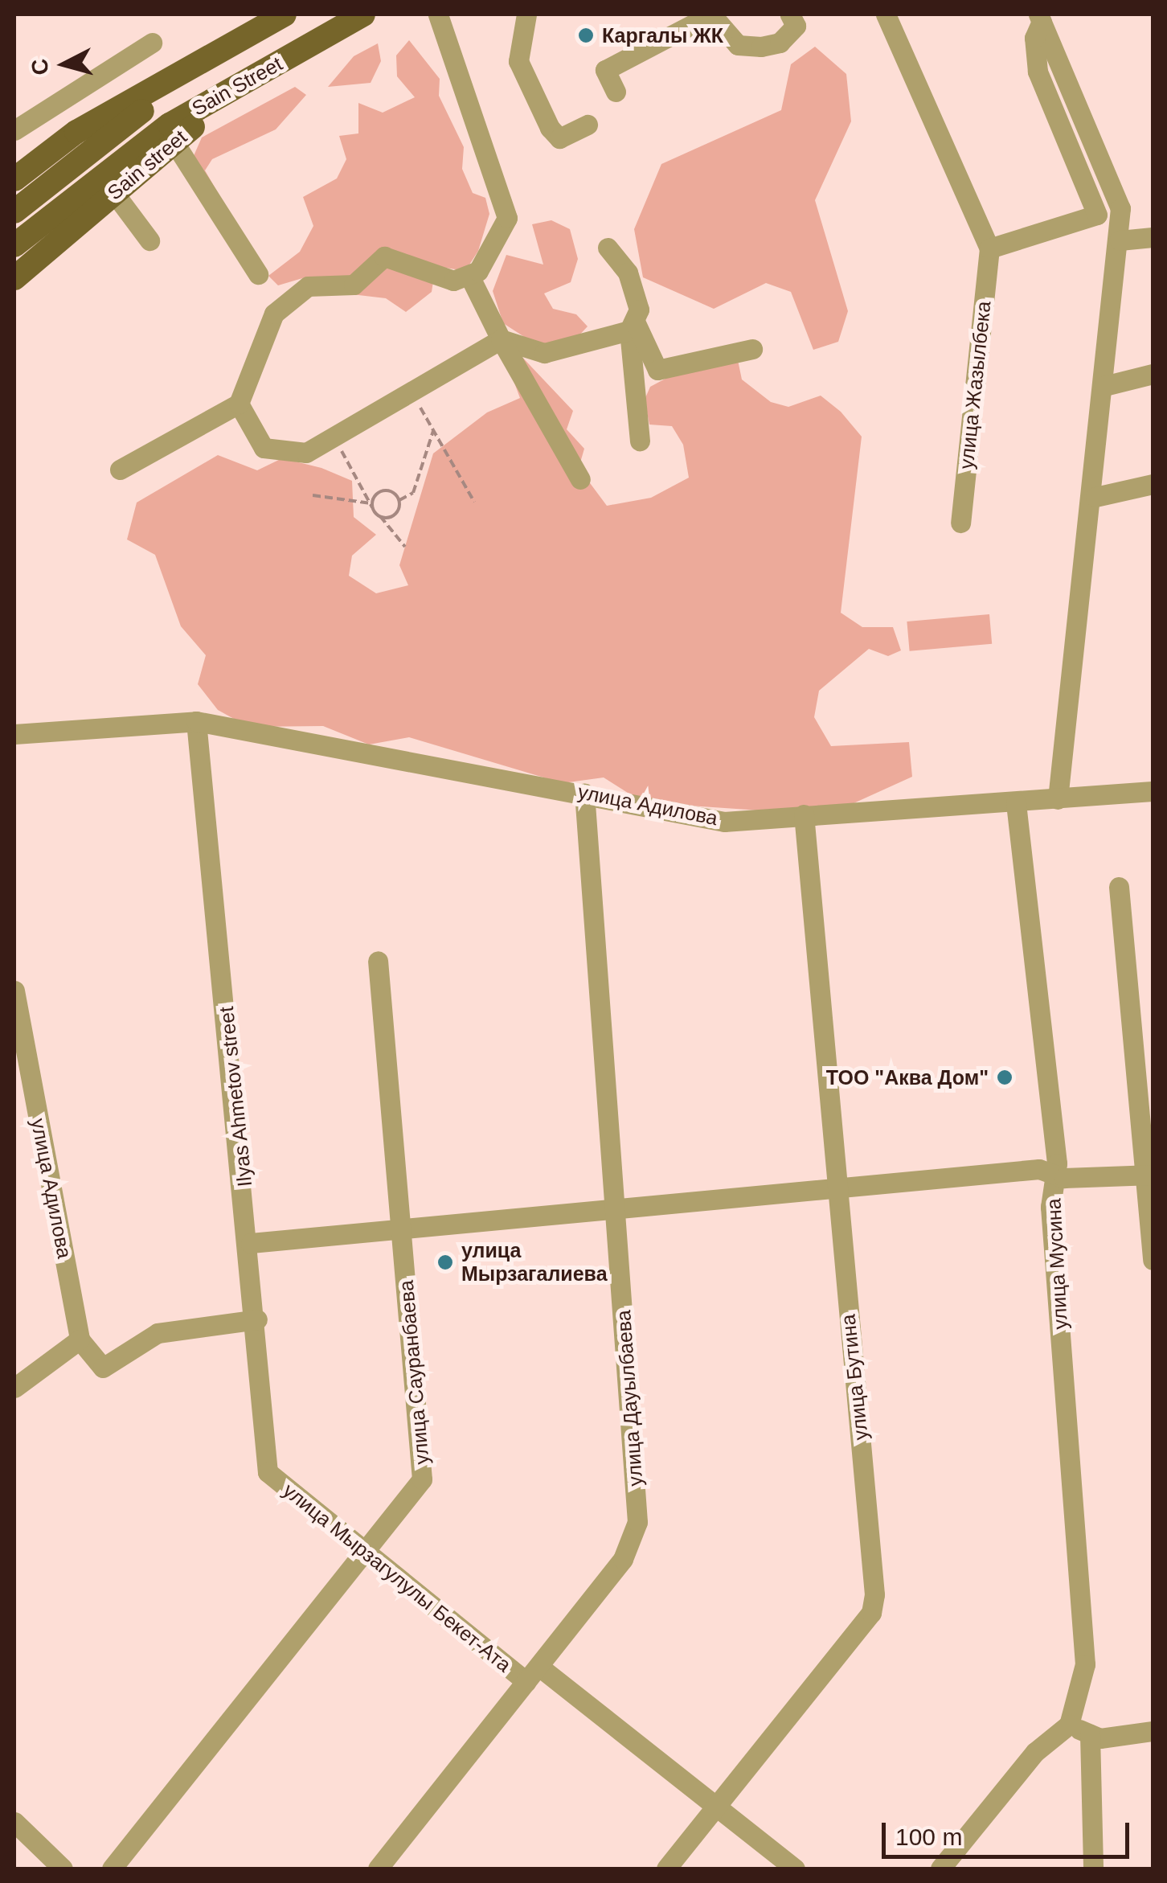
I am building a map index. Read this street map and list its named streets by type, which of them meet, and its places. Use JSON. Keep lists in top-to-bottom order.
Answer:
{
  "streets": {
    "main road": ["Sain Street", "Sain street"],
    "street": [
      "улица Жазылбека",
      "улица Адилова",
      "Ilyas Ahmetov street",
      "улица Мусина",
      "улица Сауранбаева",
      "улица Бутина",
      "улица Дауылбаева",
      "улица Мырзагулулы Бекет-Ата"
    ]
  },
  "crossings": [
    ["Sain Street", "Sain street"],
    ["улица Адилова", "Ilyas Ahmetov street"],
    ["улица Адилова", "улица Мусина"],
    ["улица Адилова", "улица Бутина"],
    ["улица Адилова", "улица Дауылбаева"],
    ["Ilyas Ahmetov street", "улица Мырзагулулы Бекет-Ата"],
    ["улица Сауранбаева", "улица Мырзагулулы Бекет-Ата"],
    ["улица Бутина", "улица Мырзагулулы Бекет-Ата"],
    ["улица Дауылбаева", "улица Мырзагулулы Бекет-Ата"]
  ],
  "places": ["Каргалы ЖК", "ТОО \"Аква Дом\"", "улица Мырзагалиева"],
  "scale_bar": "100 m",
  "north": "left"
}
